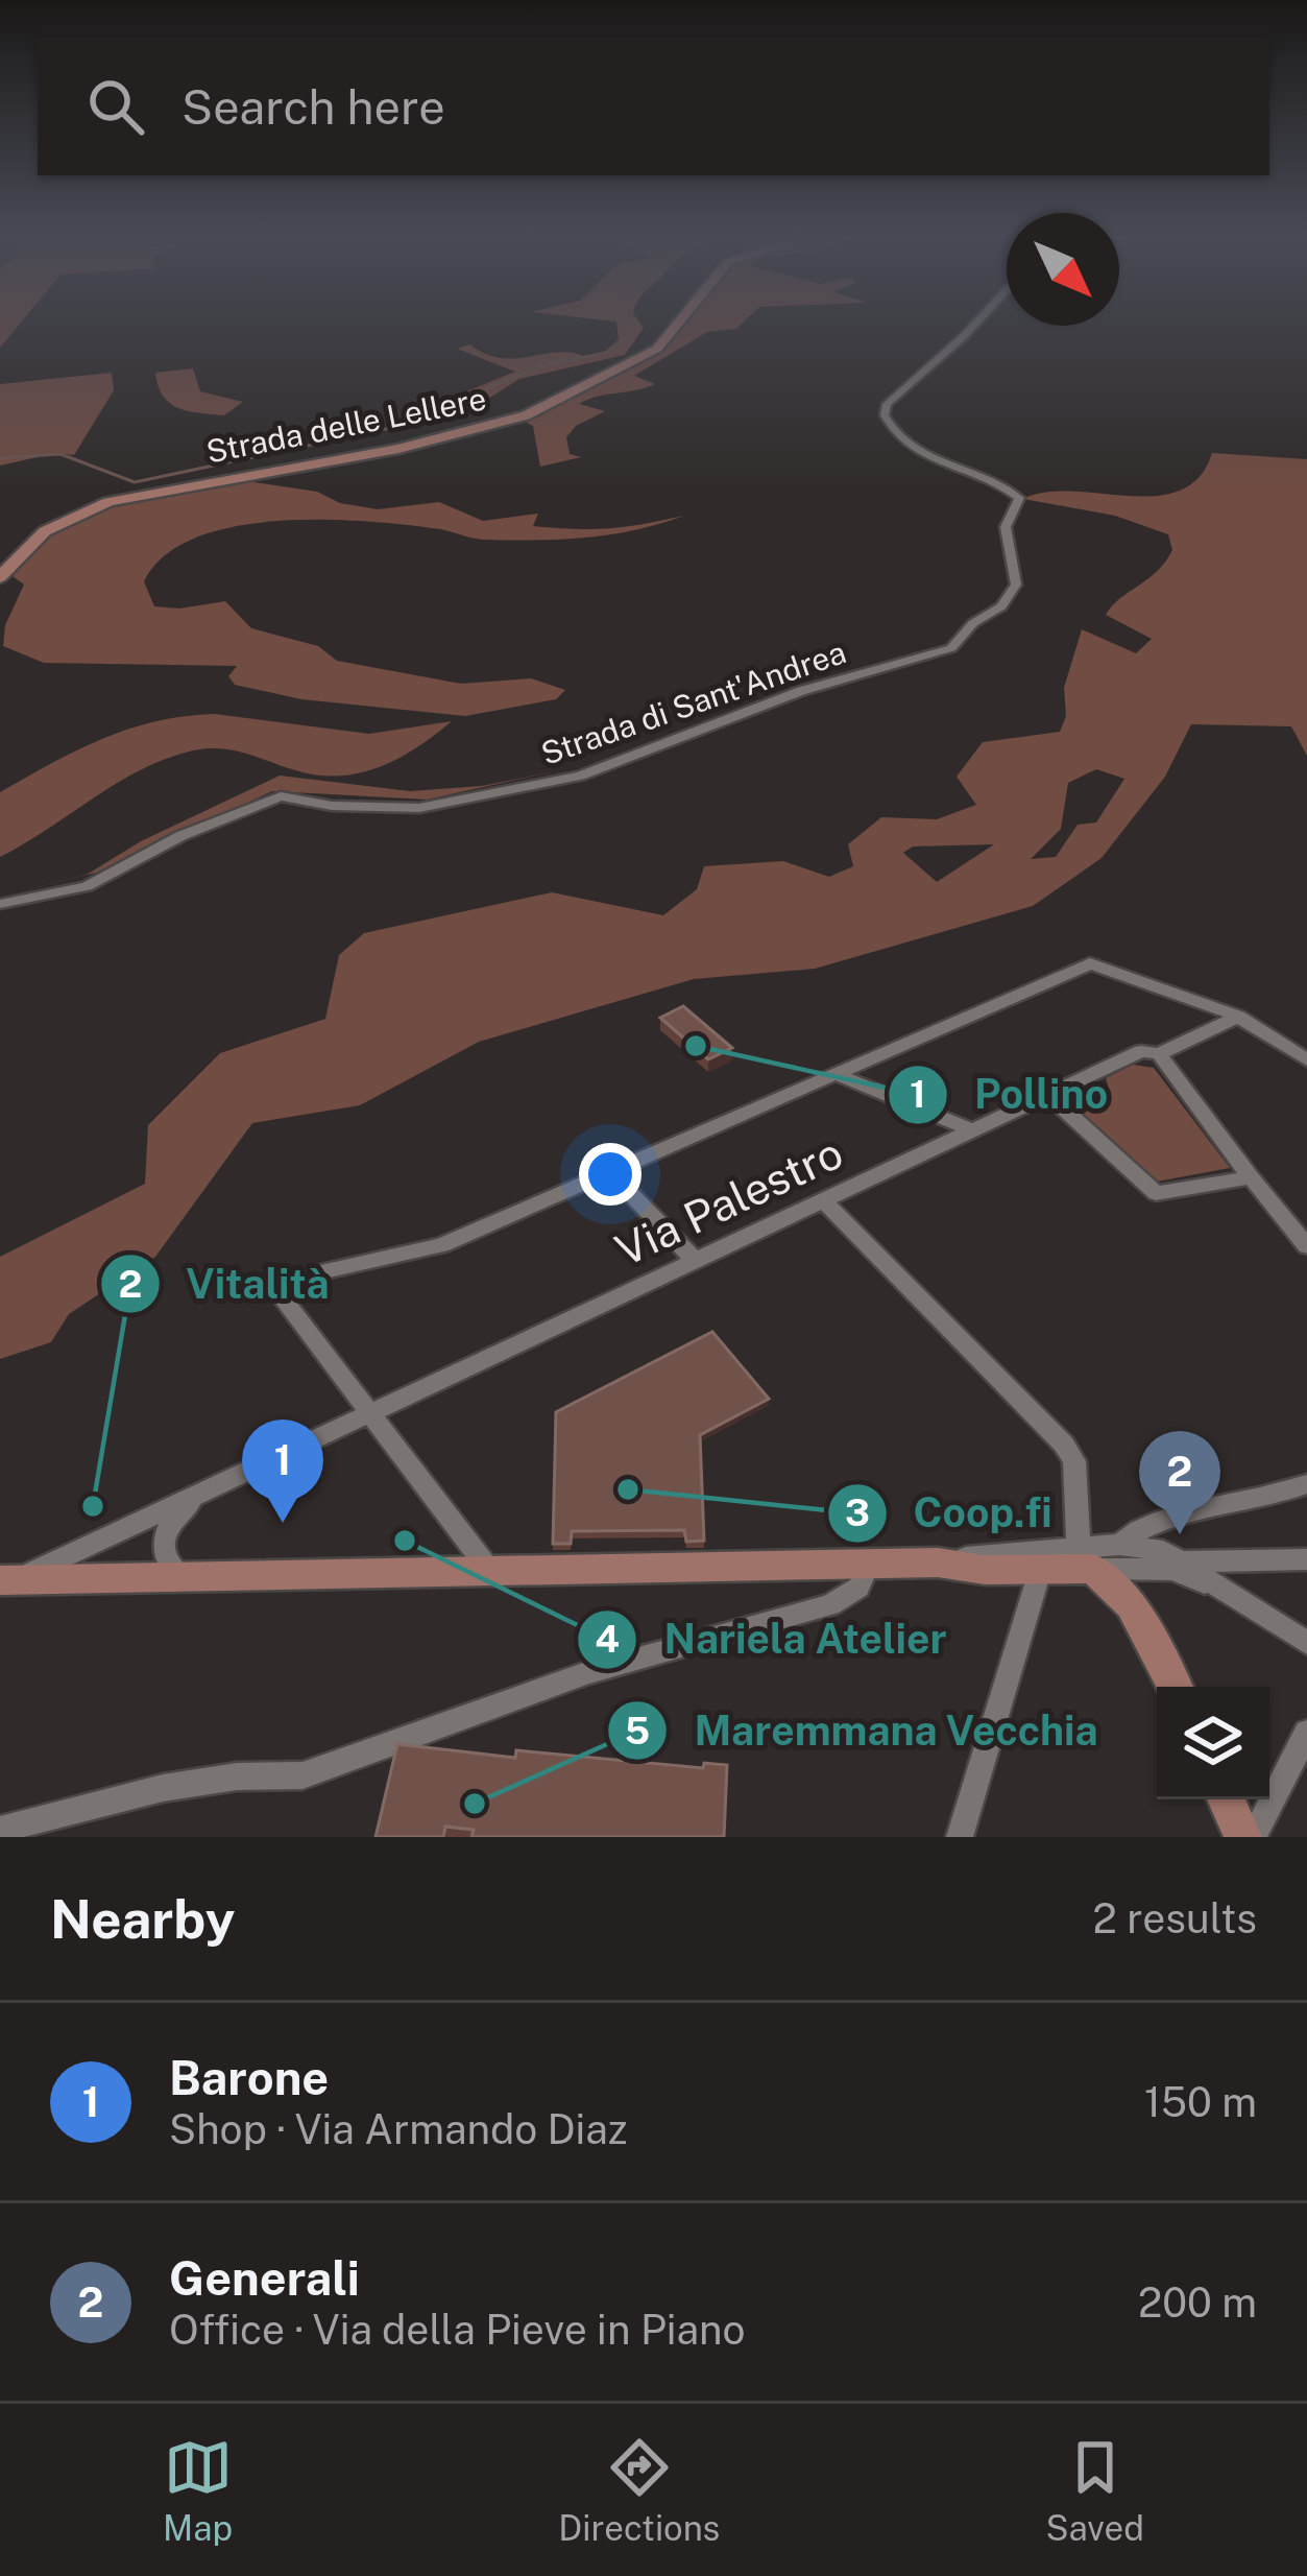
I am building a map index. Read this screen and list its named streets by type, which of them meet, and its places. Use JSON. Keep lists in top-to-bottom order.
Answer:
{
  "streets": {
    "street": ["Strada delle Lellere", "Strada di Sant'Andrea", "Via Palestro"]
  },
  "places": [
    "Pollino",
    "Coop.fi",
    "Vitalità",
    "Nariela Atelier",
    "Maremmana Vecchia"
  ],
  "north": "bottom right",
  "page": {
    "search": "Search here",
    "pins": ["1", "2"],
    "heading": ["Nearby", "2 results"],
    "list": [
      {
        "mark": "1",
        "name": "Barone",
        "note": "Shop · Via Armando Diaz",
        "value": "150 m"
      },
      {
        "mark": "2",
        "name": "Generali",
        "note": "Office · Via della Pieve in Piano",
        "value": "200 m"
      }
    ],
    "nav": ["Map", "Directions", "Saved"]
  }
}
